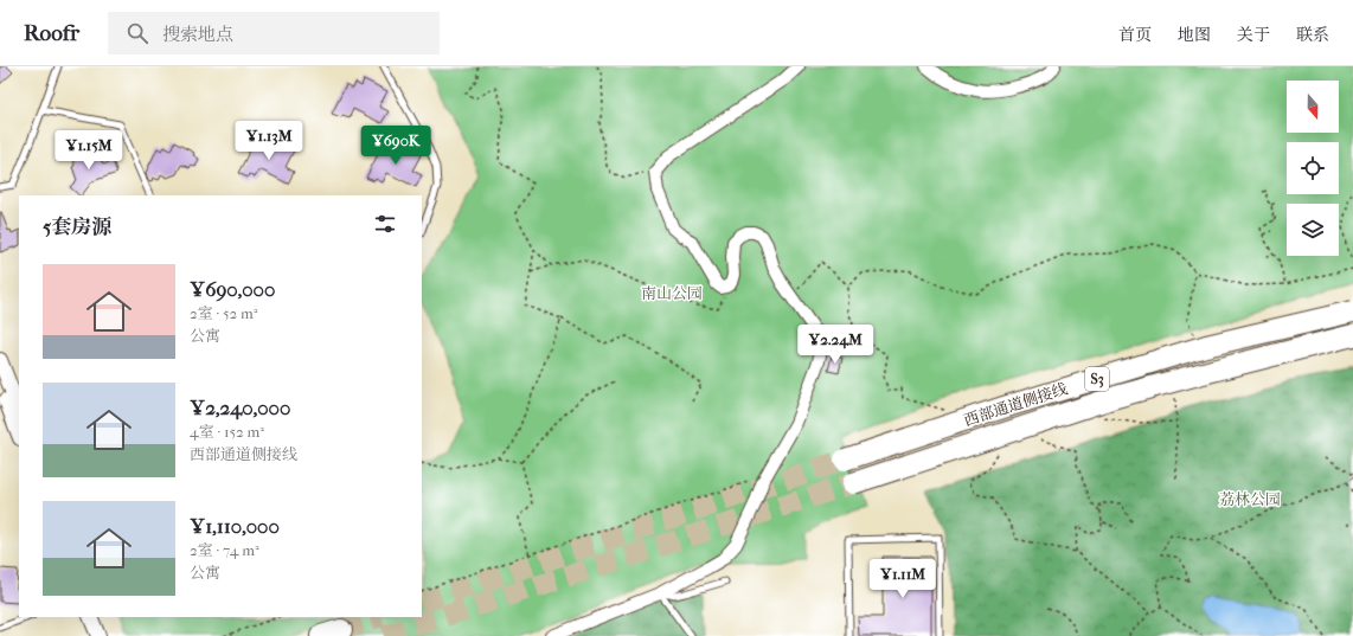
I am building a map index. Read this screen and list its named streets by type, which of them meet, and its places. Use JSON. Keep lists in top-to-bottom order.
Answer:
{
  "streets": {
    "highway": ["S3", "西部通道侧接线"]
  },
  "parks": ["南山公园", "荔林公园"],
  "north": "bottom",
  "page": {
    "header": "Roofr",
    "search": "搜索地点",
    "nav": [
      "首页",
      "地图",
      "关于",
      "联系"
    ],
    "price": [
      "¥1.13M",
      "¥690K",
      "¥1.15M",
      "¥2.24M",
      "¥1.11M"
    ],
    "heading": "5套房源",
    "list": [
      {
        "name": "¥690,000",
        "note": "2室 · 52 m² · 公寓"
      },
      {
        "name": "¥2,240,000",
        "note": "4室 · 152 m² · 西部通道侧接线"
      },
      {
        "name": "¥1,110,000",
        "note": "2室 · 74 m² · 公寓"
      }
    ]
  }
}
